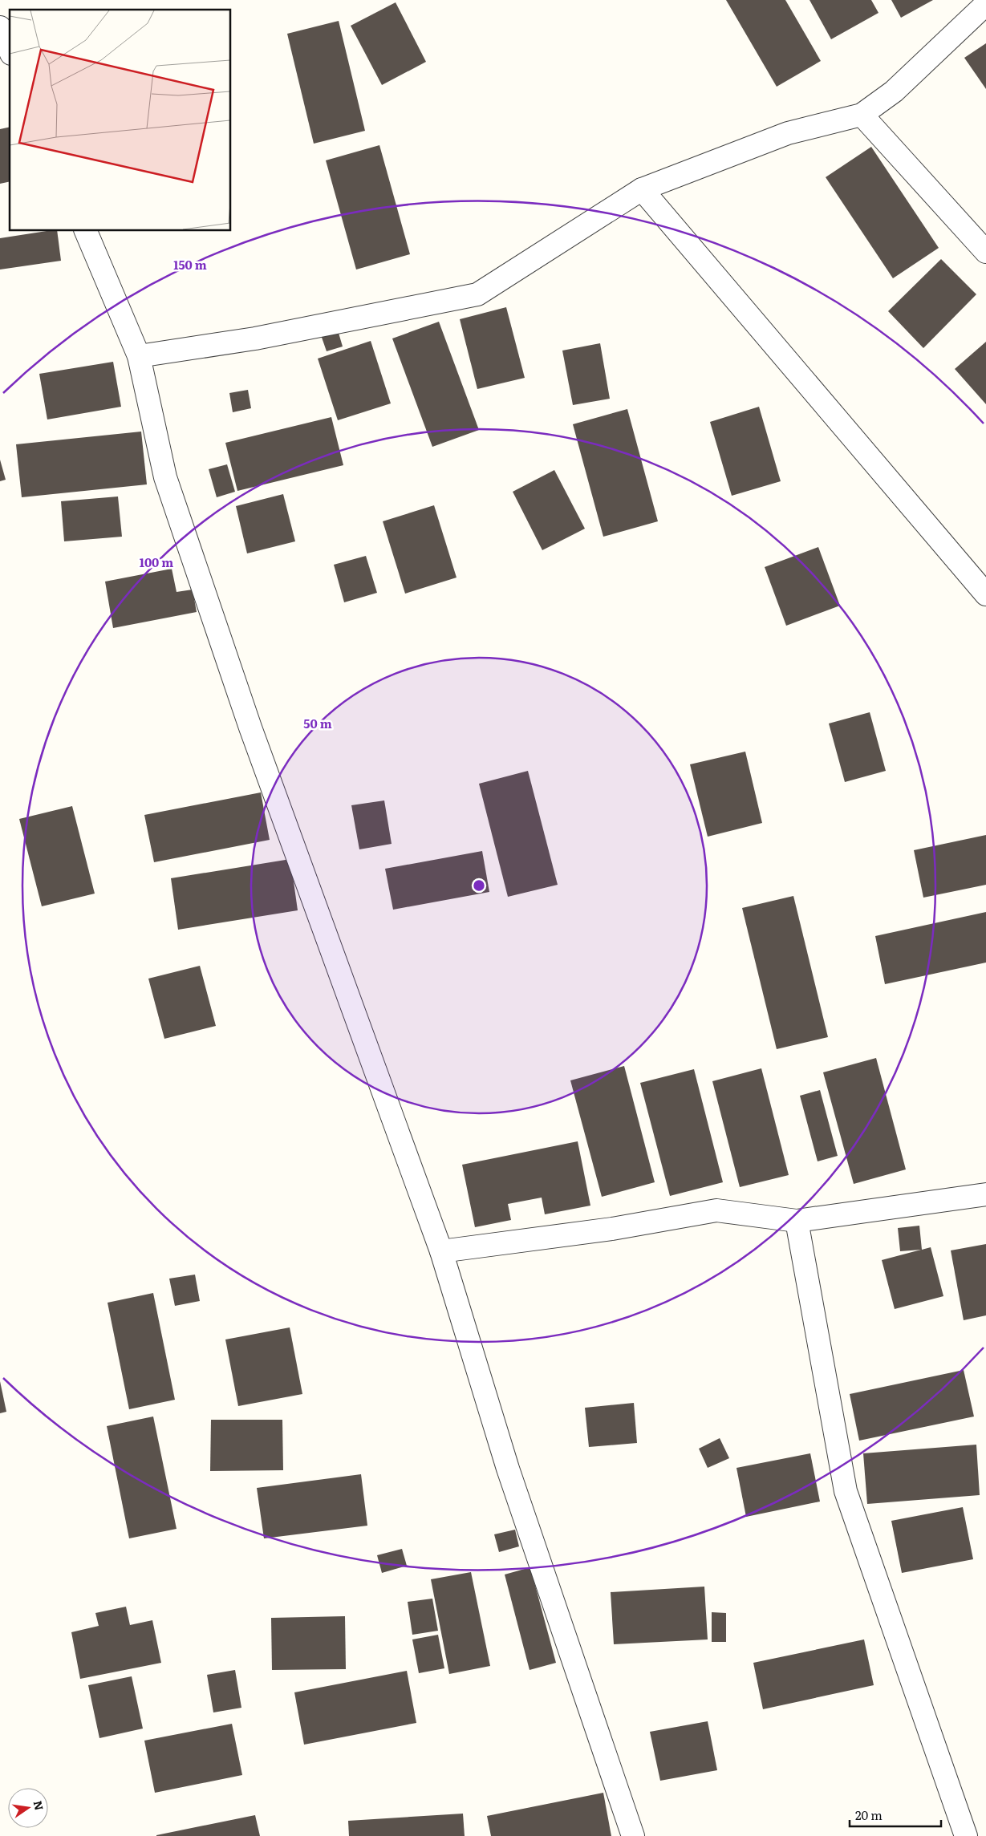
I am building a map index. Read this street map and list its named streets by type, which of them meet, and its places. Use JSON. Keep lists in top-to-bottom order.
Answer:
{
  "scale_bar": "20 m",
  "north": "right",
  "rings": ["150 m", "100 m", "50 m"]
}
